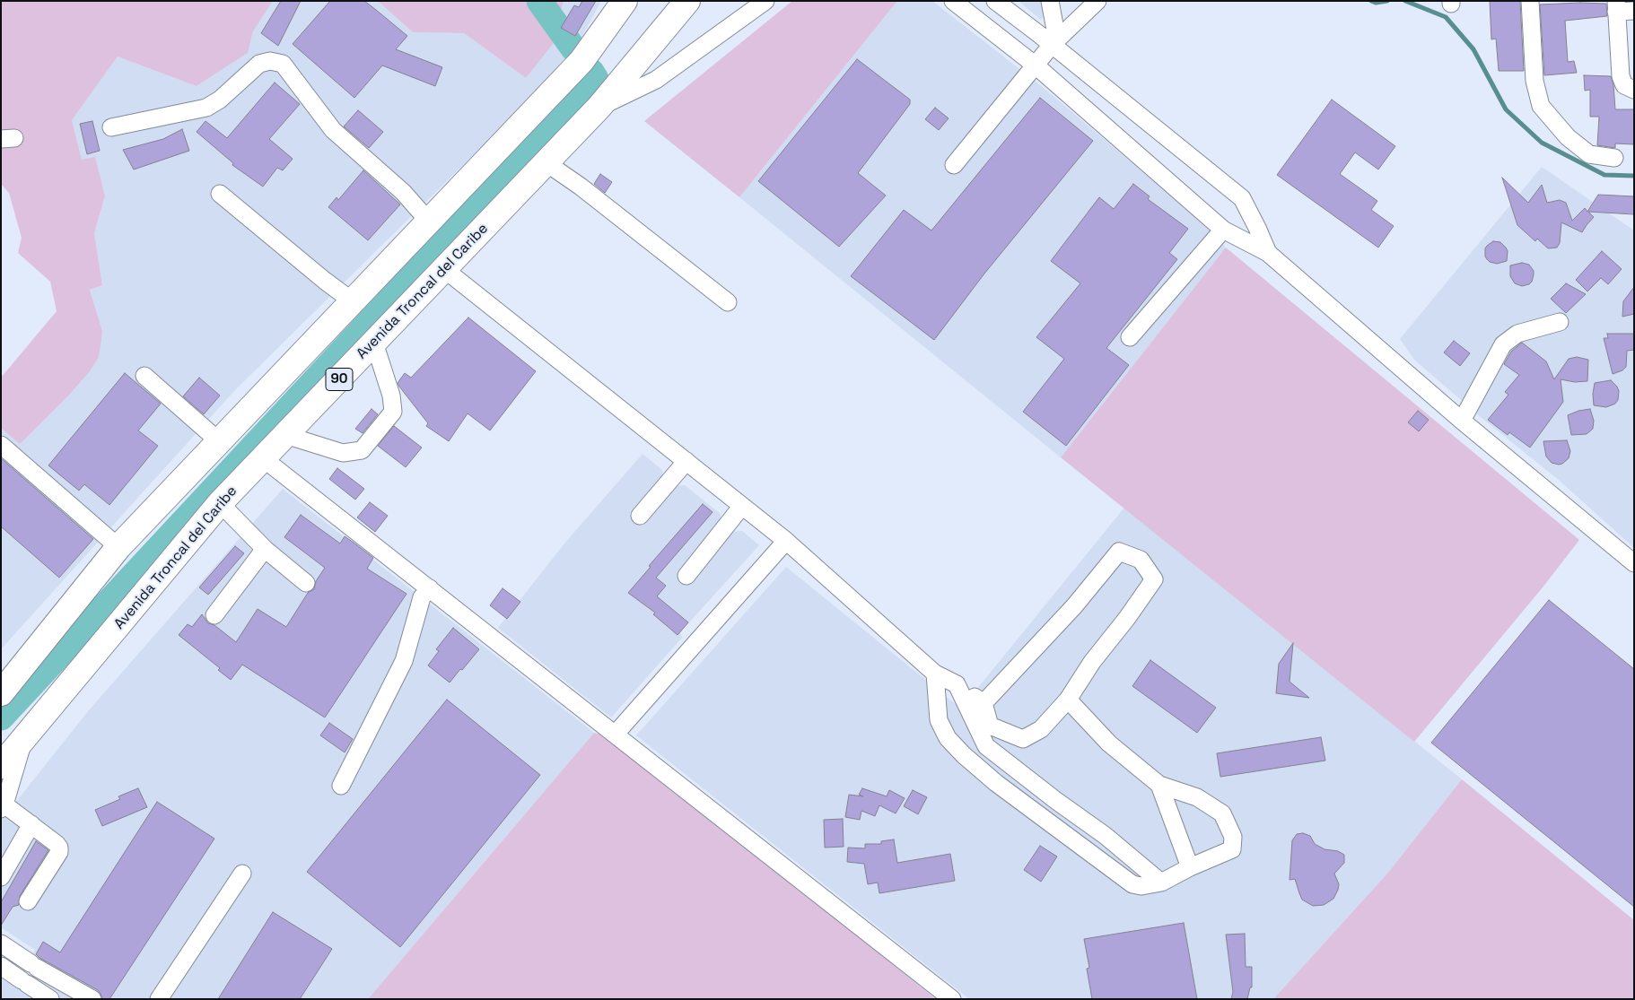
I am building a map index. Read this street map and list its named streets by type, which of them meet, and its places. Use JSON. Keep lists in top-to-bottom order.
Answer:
{
  "streets": {
    "highway": ["Avenida Troncal del Caribe", "90"]
  }
}
